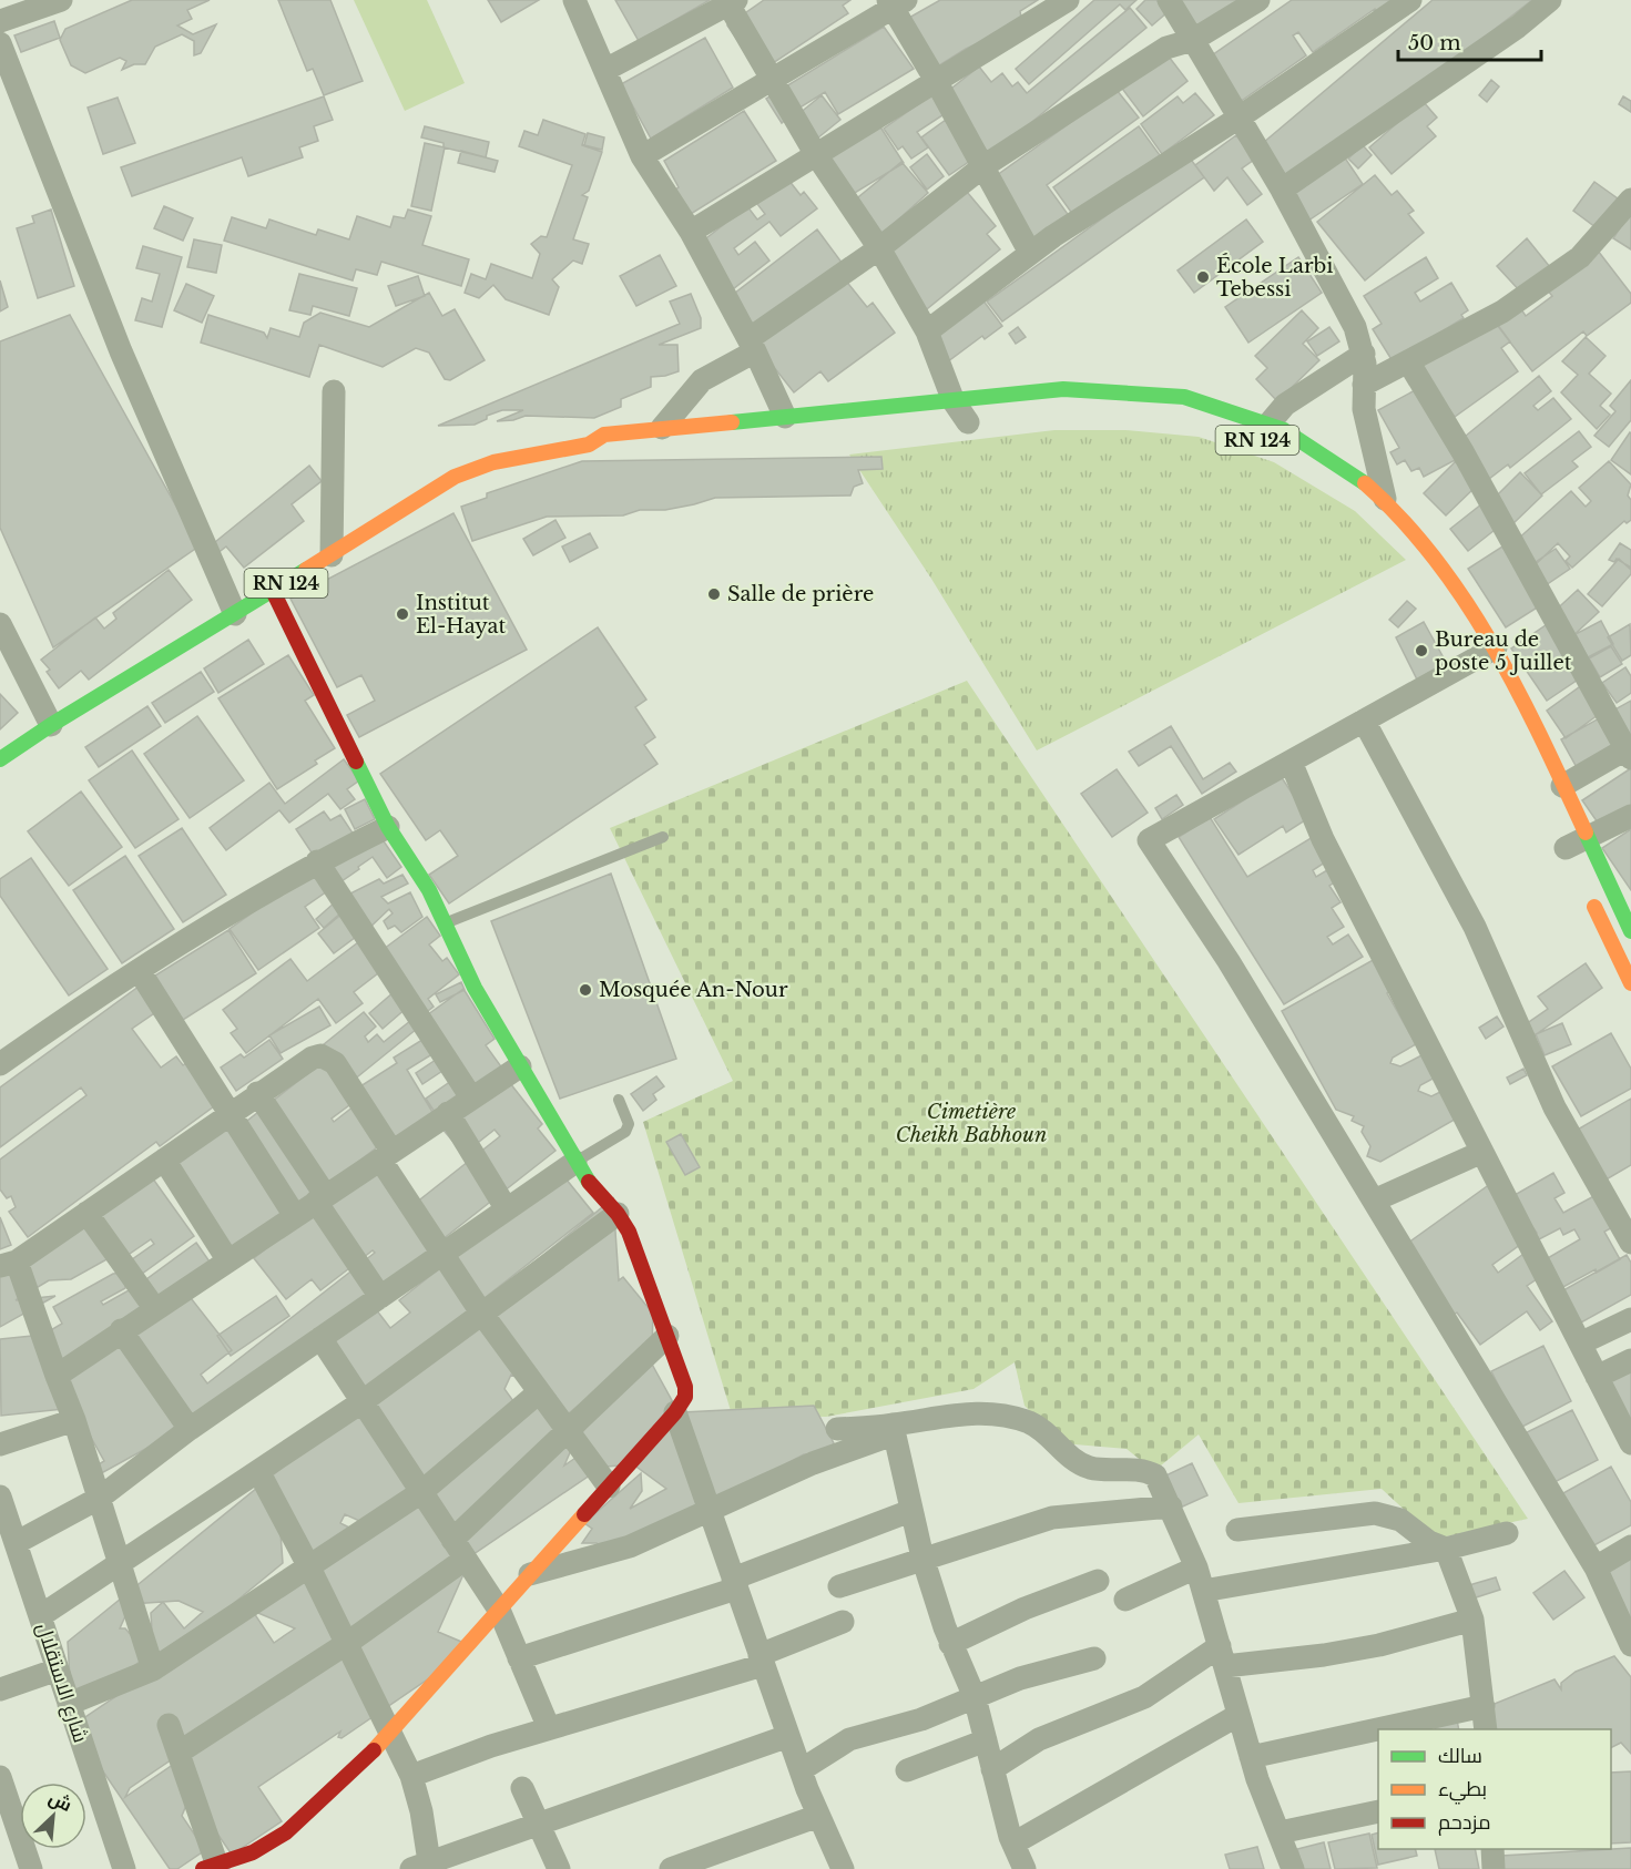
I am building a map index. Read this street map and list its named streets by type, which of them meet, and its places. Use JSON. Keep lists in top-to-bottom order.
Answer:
{
  "streets": {
    "main road": ["RN 124"],
    "street": ["شارع الاستقلال"]
  },
  "parks": ["Cimetière Cheikh Babhoun"],
  "places": [
    "École Larbi Tebessi",
    "Salle de prière",
    "Institut El-Hayat",
    "Bureau de poste 5 Juillet",
    "Mosquée An-Nour"
  ],
  "legend": ["سالك", "بطيء", "مزدحم"],
  "scale_bar": "50 m",
  "north": "top right"
}
